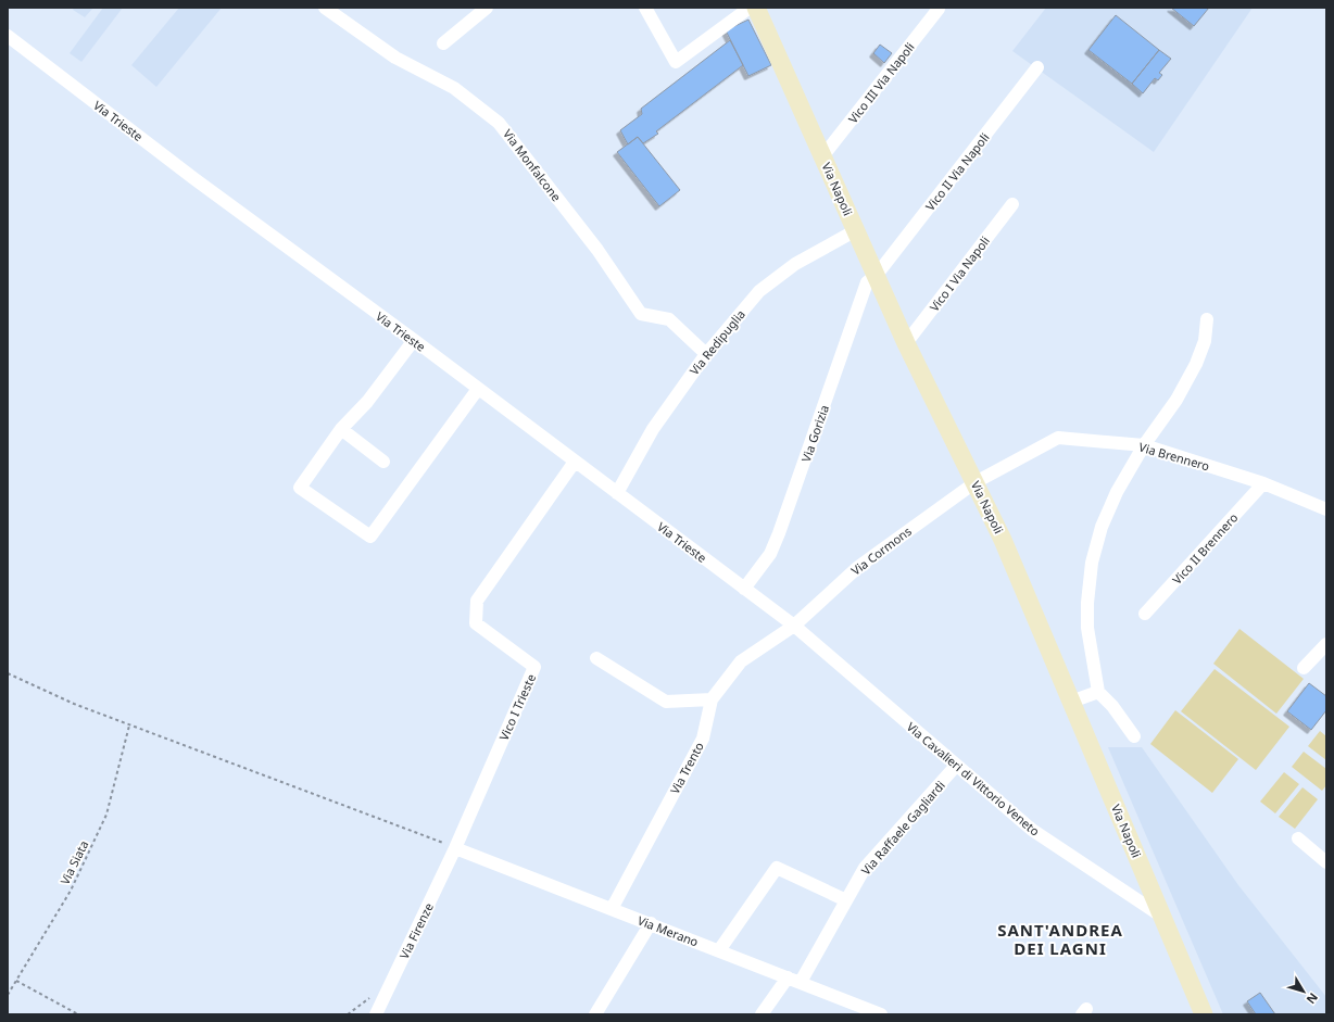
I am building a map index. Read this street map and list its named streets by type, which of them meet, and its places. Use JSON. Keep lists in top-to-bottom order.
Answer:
{
  "streets": {
    "street": [
      "Vico III Via Napoli",
      "Via Trieste",
      "Via Monfalcone",
      "Vico II Via Napoli",
      "Via Napoli",
      "Vico I Via Napoli",
      "Via Redipuglia",
      "Via Gorizia",
      "Via Brennero",
      "Vico II Brennero",
      "Via Cormons",
      "Vico I Trieste",
      "Via Trento",
      "Via Cavalieri di Vittorio Veneto",
      "Via Raffaele Gagliardi",
      "Via Firenze",
      "Via Merano"
    ],
    "path": ["Via Siata"]
  },
  "crossings": [
    ["Vico III Via Napoli", "Via Napoli"],
    ["Via Trieste", "Via Redipuglia"],
    ["Via Trieste", "Via Gorizia"],
    ["Via Trieste", "Via Cormons"],
    ["Via Trieste", "Vico I Trieste"],
    ["Via Trieste", "Via Trento"],
    ["Via Trieste", "Via Cavalieri di Vittorio Veneto"],
    ["Via Monfalcone", "Via Redipuglia"],
    ["Vico II Via Napoli", "Via Napoli"],
    ["Vico II Via Napoli", "Via Gorizia"],
    ["Via Napoli", "Vico I Via Napoli"],
    ["Via Napoli", "Via Redipuglia"],
    ["Via Napoli", "Via Gorizia"],
    ["Via Napoli", "Via Brennero"],
    ["Via Napoli", "Via Cormons"],
    ["Via Napoli", "Via Cavalieri di Vittorio Veneto"],
    ["Via Brennero", "Vico II Brennero"],
    ["Via Brennero", "Via Cormons"],
    ["Via Cormons", "Via Trento"],
    ["Via Cormons", "Via Cavalieri di Vittorio Veneto"],
    ["Vico I Trieste", "Via Firenze"],
    ["Vico I Trieste", "Via Merano"],
    ["Via Trento", "Via Cavalieri di Vittorio Veneto"],
    ["Via Trento", "Via Merano"],
    ["Via Cavalieri di Vittorio Veneto", "Via Raffaele Gagliardi"],
    ["Via Raffaele Gagliardi", "Via Merano"],
    ["Via Firenze", "Via Merano"]
  ],
  "districts": ["SANT'ANDREA DEI LAGNI"],
  "north": "bottom right"
}
